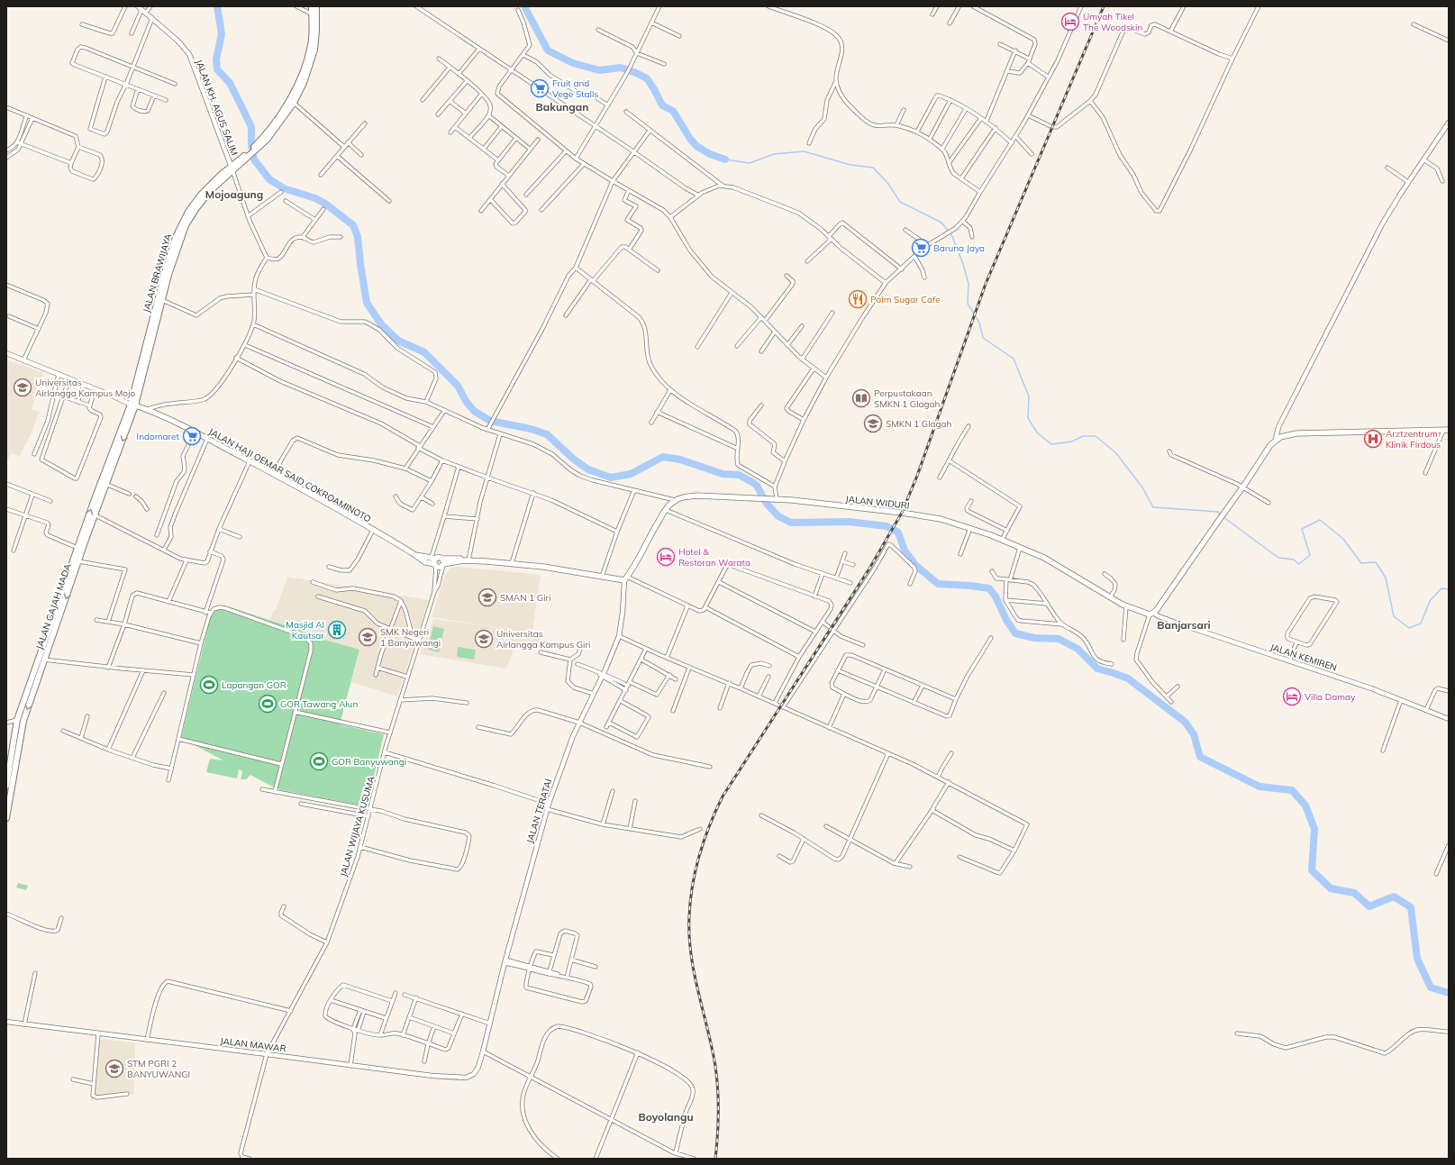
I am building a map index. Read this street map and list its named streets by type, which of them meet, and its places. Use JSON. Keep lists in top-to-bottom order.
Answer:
{
  "streets": {
    "highway": ["JALAN BRAWIJAYA", "JALAN GAJAH MADA"],
    "main road": ["JALAN HAJI OEMAR SAID COKROAMINOTO", "JALAN WIDURI"],
    "street": [
      "JALAN KH. AGUS SALIM",
      "JALAN KEMIREN",
      "JALAN TERATAI",
      "JALAN WIJAYA KUSUMA",
      "JALAN MAWAR"
    ]
  },
  "crossings": [
    ["JALAN KH. AGUS SALIM", "JALAN BRAWIJAYA"],
    ["JALAN BRAWIJAYA", "JALAN HAJI OEMAR SAID COKROAMINOTO"],
    ["JALAN BRAWIJAYA", "JALAN GAJAH MADA"],
    ["JALAN HAJI OEMAR SAID COKROAMINOTO", "JALAN GAJAH MADA"],
    ["JALAN WIDURI", "JALAN KEMIREN"],
    ["JALAN TERATAI", "JALAN MAWAR"],
    ["JALAN WIJAYA KUSUMA", "JALAN MAWAR"]
  ],
  "districts": [
    "Bakungan",
    "Mojoagung",
    "Banjarsari",
    "Boyolangu"
  ],
  "places": {
    "hotel": ["Umyah Tikel The Woodskin", "Hotel & Restoran Warata", "Villa Damay"],
    "supermarket": ["Fruit and Vege Stalls", "Baruna Jaya", "Indomaret"],
    "restaurant": ["Palm Sugar Cafe"],
    "school or university": [
      "Universitas Airlangga Kampus Mojo",
      "SMKN 1 Glagah",
      "SMAN 1 Giri",
      "SMK Negeri 1 Banyuwangi",
      "Universitas Airlangga Kampus Giri",
      "STM PGRI 2 BANYUWANGI"
    ],
    "library": ["Perpustakaan SMKN 1 Glagah"],
    "hospital": ["Arztzentrum Klinik Firdous"],
    "building": ["Masjid Al Kautsar"],
    "sports": ["Lapangan GOR", "GOR Tawang Alun", "GOR Banyuwangi"]
  }
}
